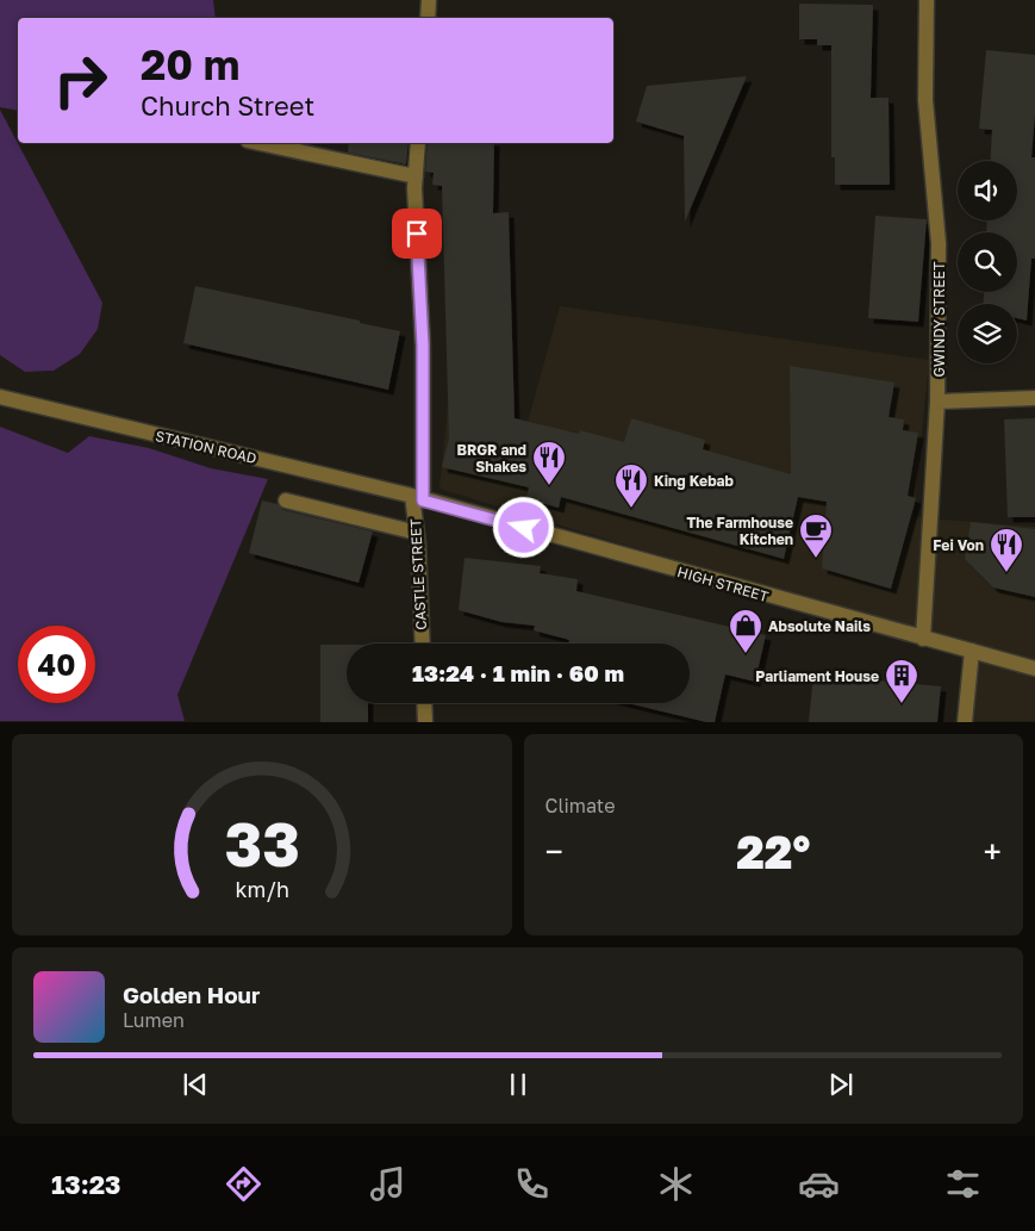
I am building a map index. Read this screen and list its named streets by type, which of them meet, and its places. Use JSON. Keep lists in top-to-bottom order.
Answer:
{
  "streets": {
    "street": [
      "GWINDY STREET",
      "STATION ROAD",
      "CASTLE STREET",
      "HIGH STREET"
    ]
  },
  "crossings": [
    ["GWINDY STREET", "HIGH STREET"],
    ["STATION ROAD", "CASTLE STREET"],
    ["STATION ROAD", "HIGH STREET"],
    ["CASTLE STREET", "HIGH STREET"]
  ],
  "places": {
    "restaurant": ["BRGR and Shakes", "King Kebab", "Fei Von"],
    "cafe": ["The Farmhouse Kitchen"],
    "shop": ["Absolute Nails"],
    "building": ["Parliament House"]
  },
  "page": {
    "turn": ["20 m", "Church Street"],
    "limit": "40",
    "trip": "13:24 · 1 min · 60 m",
    "tile": "Climate",
    "heat": ["−", "22°", "+"],
    "song": ["Golden Hour", "Lumen"],
    "tabs": "13:23",
    "gauge": ["33", "km/h"]
  }
}
